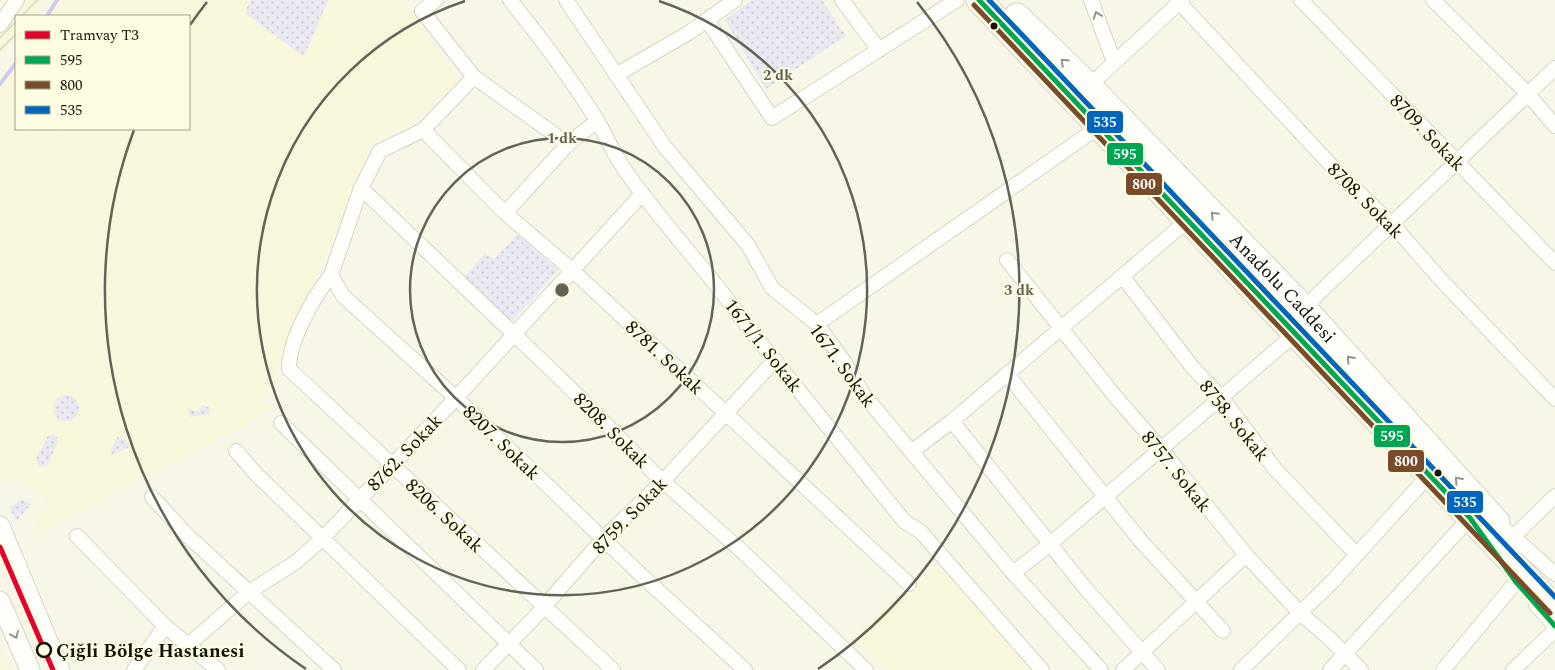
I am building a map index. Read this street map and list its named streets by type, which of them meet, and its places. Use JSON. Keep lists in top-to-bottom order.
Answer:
{
  "streets": {
    "highway": ["Anadolu Caddesi"],
    "street": [
      "8709. Sokak",
      "8708. Sokak",
      "1671/1. Sokak",
      "8781. Sokak",
      "1671. Sokak",
      "8758. Sokak",
      "8208. Sokak",
      "8207. Sokak",
      "8762. Sokak",
      "8757. Sokak",
      "8206. Sokak",
      "8759. Sokak"
    ]
  },
  "crossings": [
    ["1671/1. Sokak", "8762. Sokak"],
    ["1671/1. Sokak", "8759. Sokak"],
    ["8781. Sokak", "8762. Sokak"],
    ["8781. Sokak", "8759. Sokak"],
    ["8208. Sokak", "8762. Sokak"],
    ["8208. Sokak", "8759. Sokak"],
    ["8207. Sokak", "8762. Sokak"],
    ["8207. Sokak", "8206. Sokak"],
    ["8207. Sokak", "8759. Sokak"],
    ["8762. Sokak", "8206. Sokak"],
    ["8206. Sokak", "8759. Sokak"]
  ],
  "places": ["Çiğli Bölge Hastanesi"],
  "lines": [
    "transit line 595",
    "transit line 535",
    "transit line 800",
    "tram line T3"
  ],
  "legend": [
    "Tramvay T3",
    "595",
    "800",
    "535"
  ],
  "rings": ["2 dk", "1 dk", "3 dk"]
}
